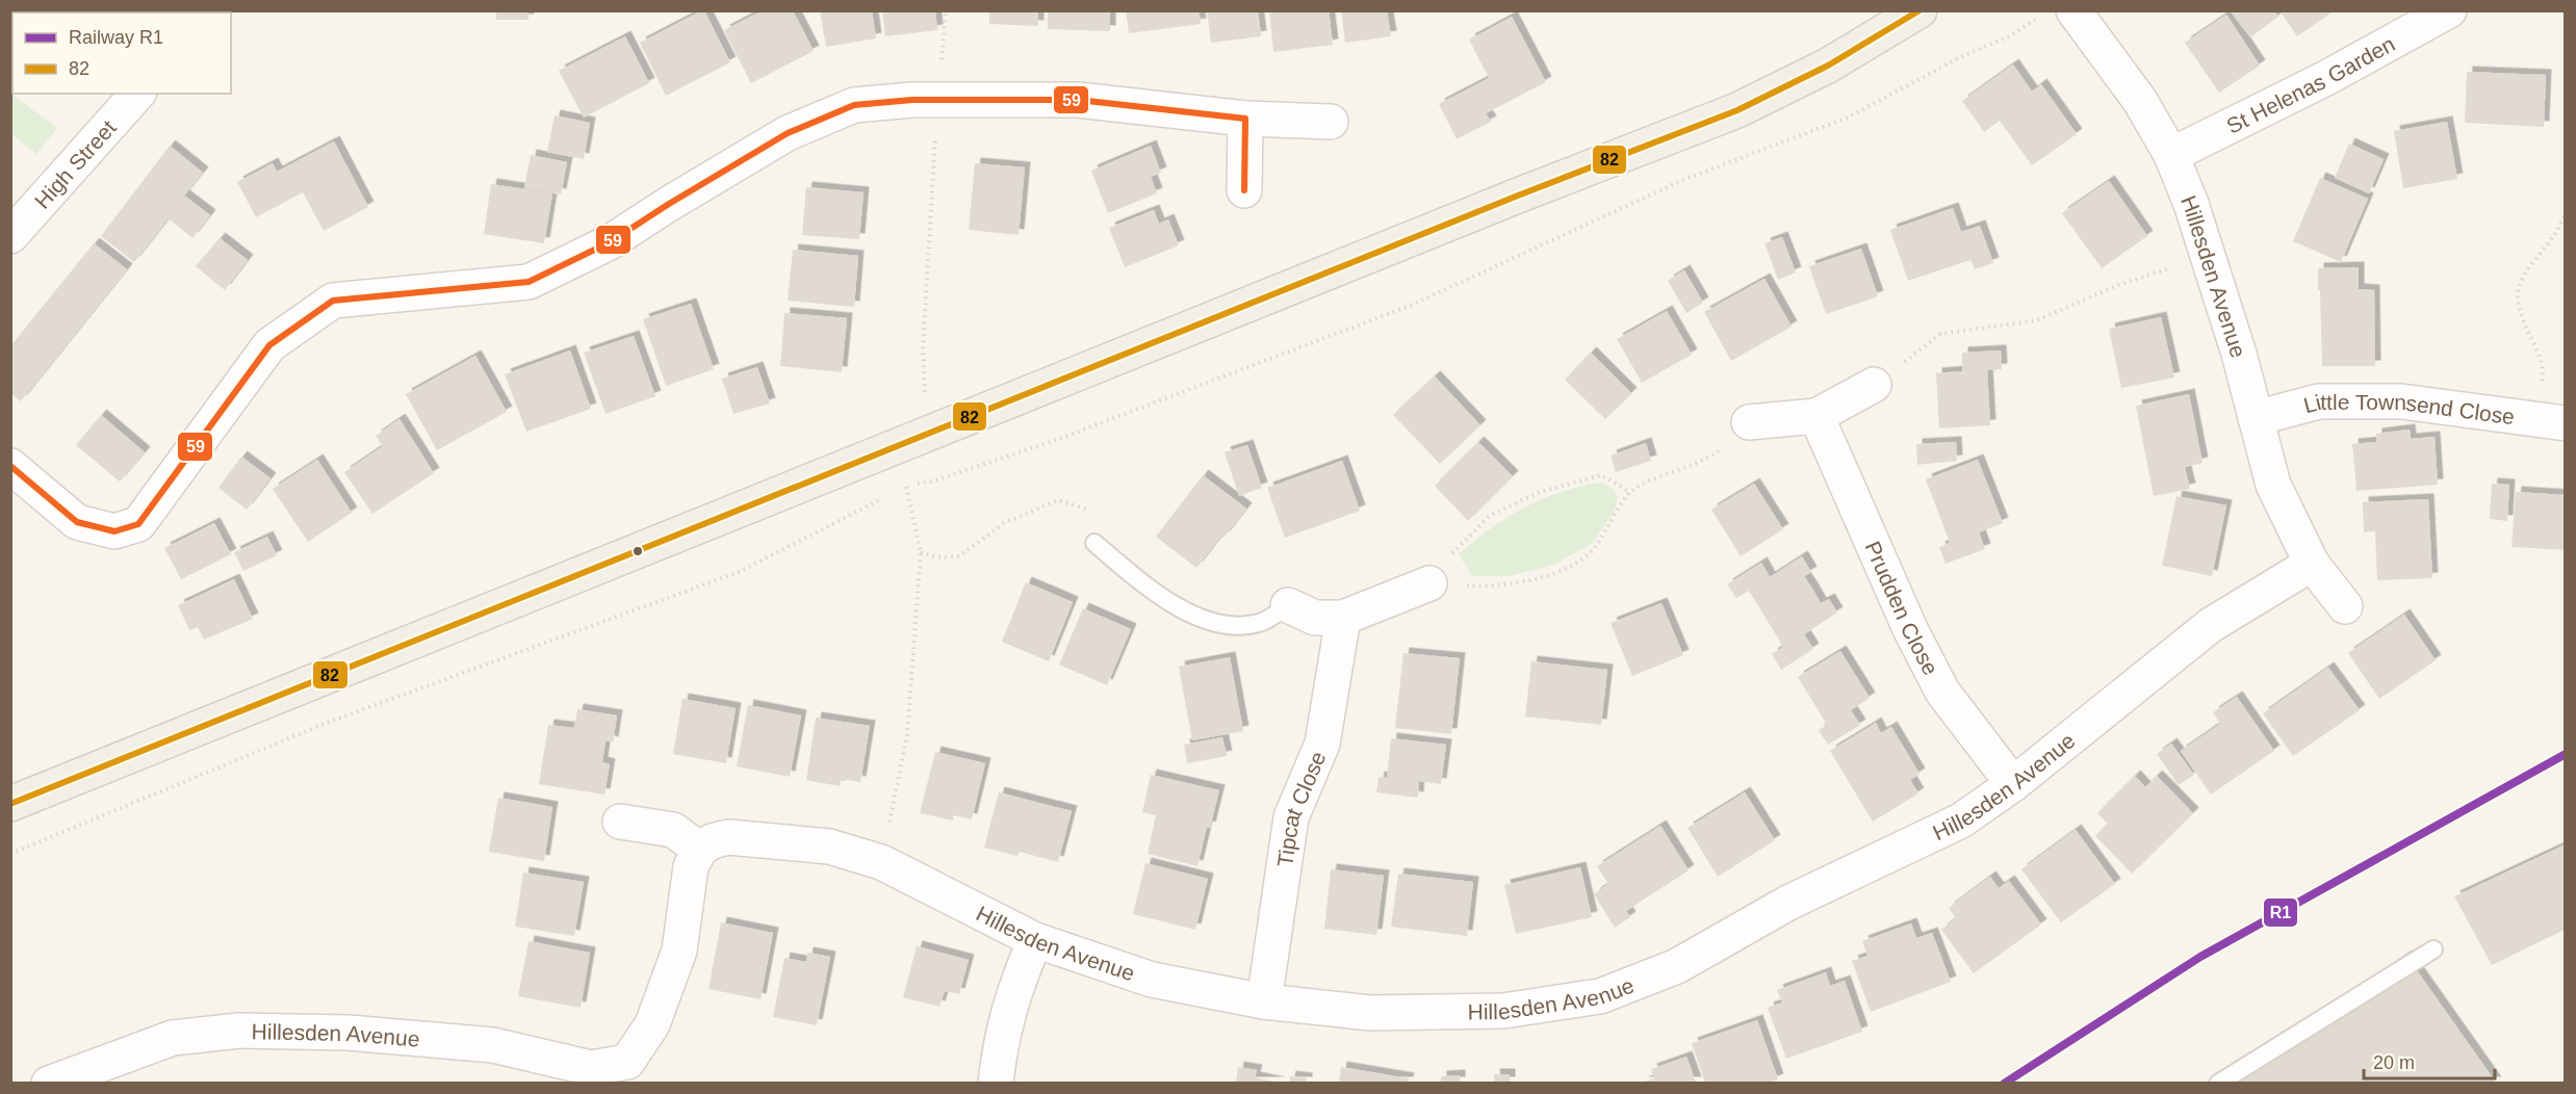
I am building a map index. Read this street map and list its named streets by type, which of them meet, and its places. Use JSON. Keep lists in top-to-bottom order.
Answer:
{
  "streets": {
    "street": [
      "St Helenas Garden",
      "High Street",
      "Hillesden Avenue",
      "Little Townsend Close",
      "Prudden Close",
      "Tipcat Close"
    ]
  },
  "crossings": [
    ["St Helenas Garden", "Hillesden Avenue"],
    ["Hillesden Avenue", "Little Townsend Close"],
    ["Hillesden Avenue", "Prudden Close"],
    ["Hillesden Avenue", "Tipcat Close"]
  ],
  "lines": ["transit line 82", "transit line 59", "rail line R1"],
  "legend": ["Railway R1", "82"],
  "scale_bar": "20 m"
}
